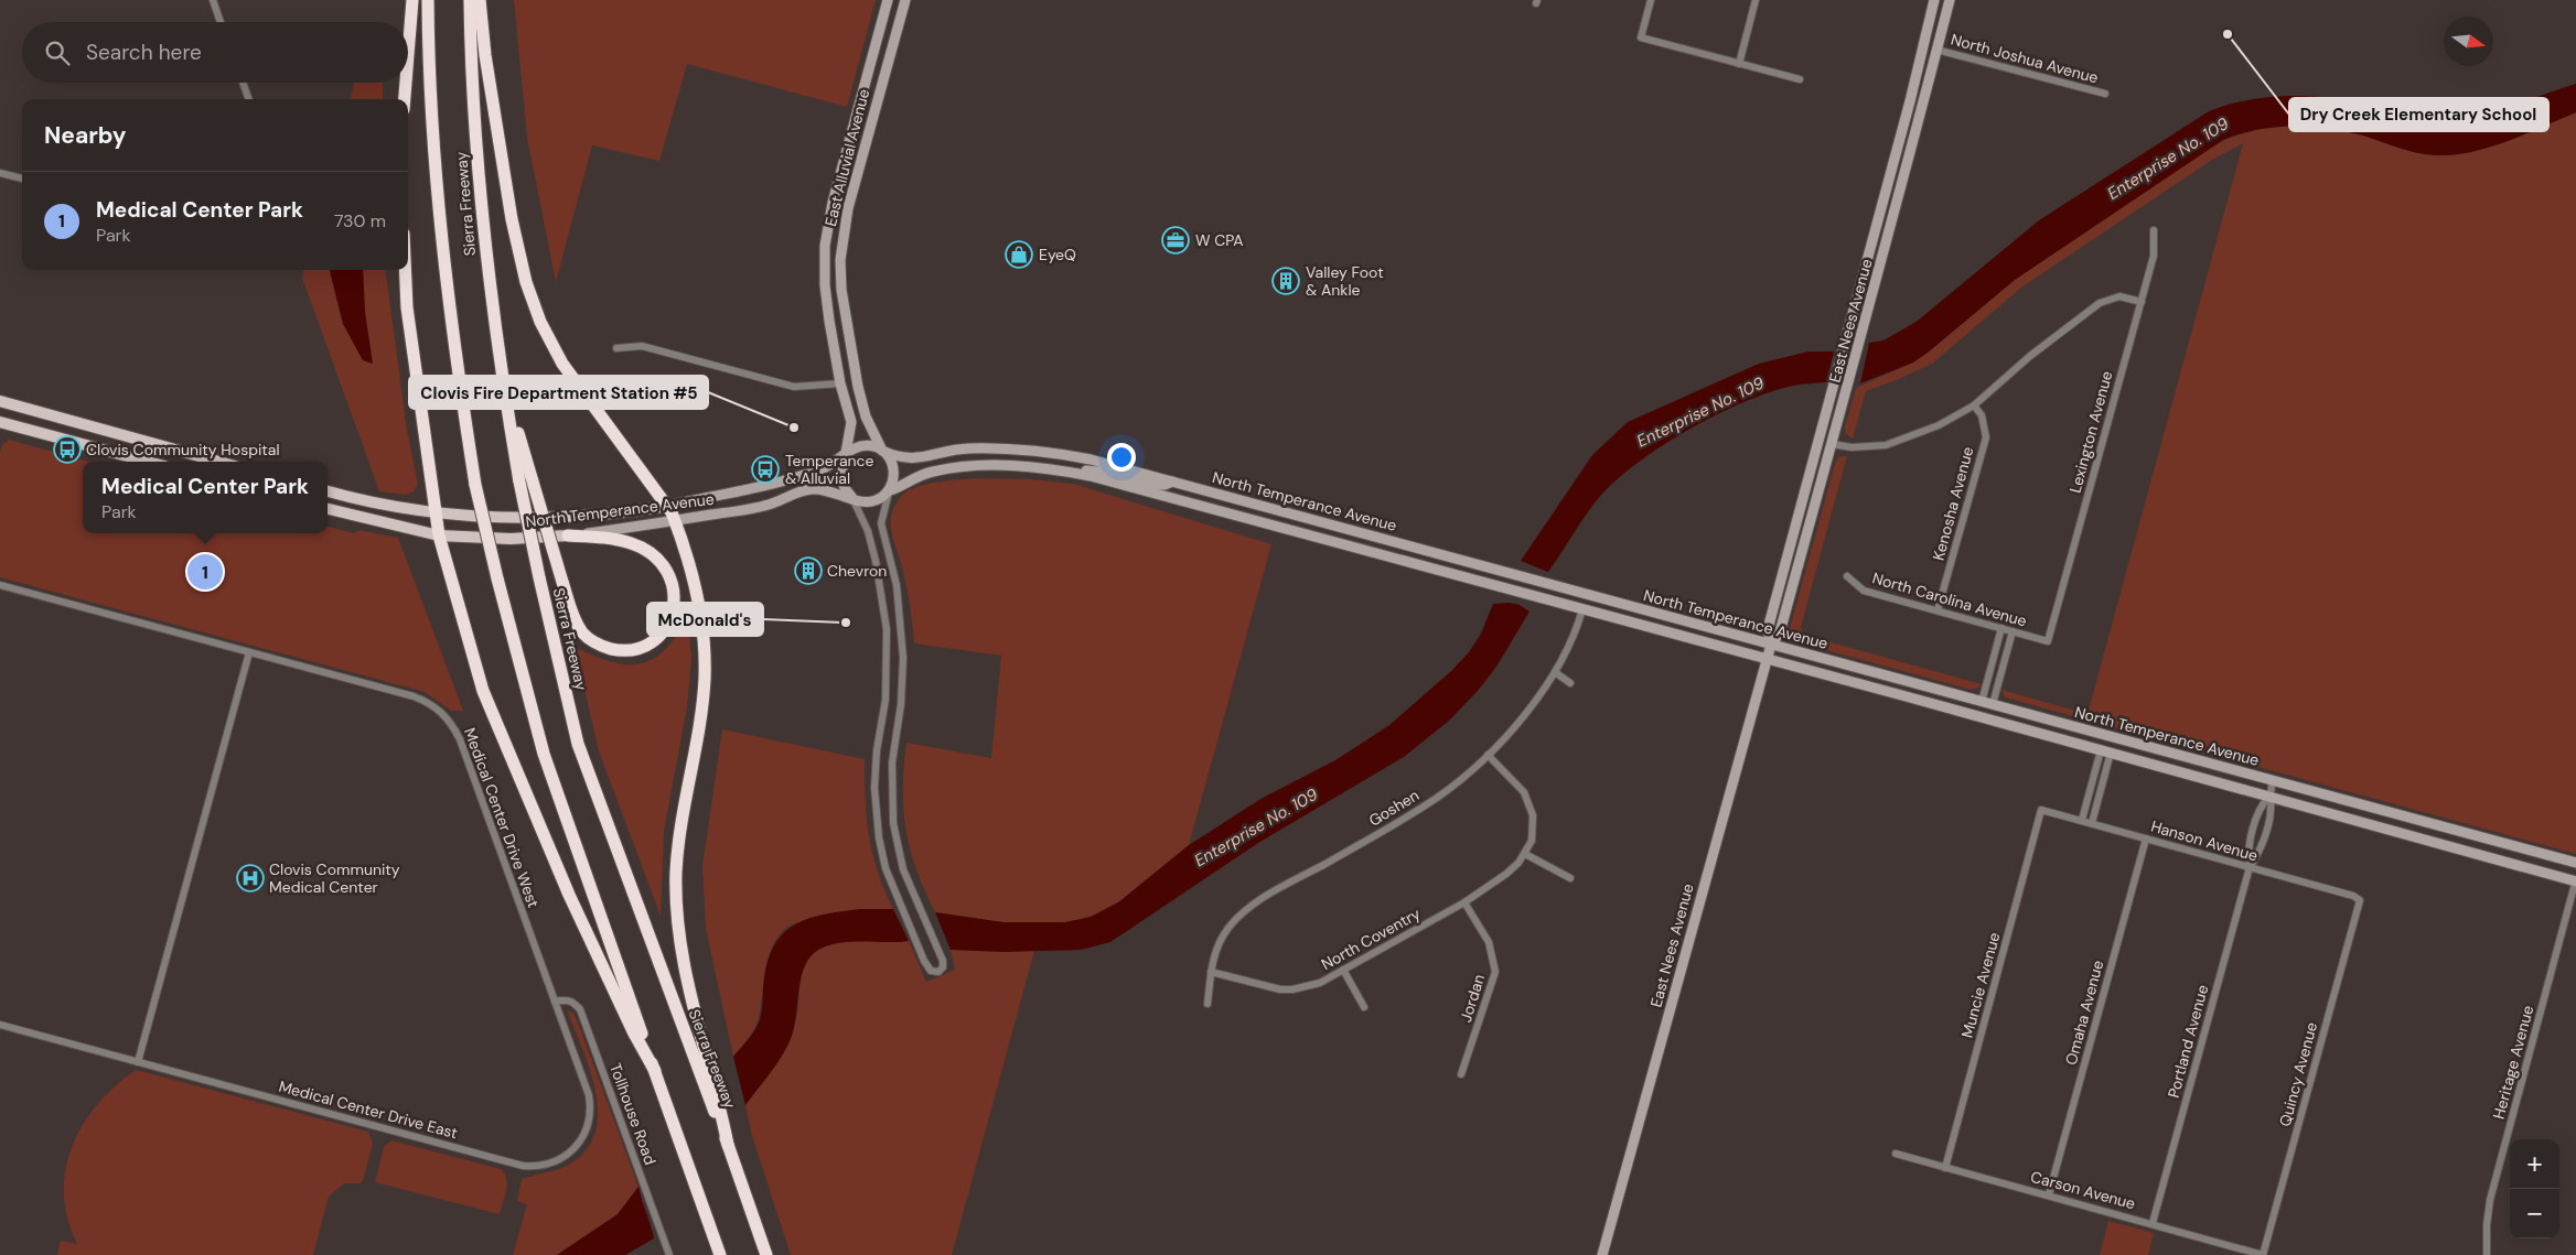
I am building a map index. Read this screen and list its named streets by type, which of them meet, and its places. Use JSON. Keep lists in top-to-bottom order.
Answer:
{
  "streets": {
    "highway": ["Sierra Freeway"],
    "main road": ["East Alluvial Avenue", "East Nees Avenue", "North Temperance Avenue"],
    "street": [
      "North Joshua Avenue",
      "Lexington Avenue",
      "Kenosha Avenue",
      "North Carolina Avenue",
      "Goshen",
      "Medical Center Drive West",
      "Hanson Avenue",
      "North Coventry",
      "Muncie Avenue",
      "Jordan",
      "Omaha Avenue",
      "Portland Avenue",
      "Heritage Avenue",
      "Quincy Avenue",
      "Medical Center Drive East",
      "Tollhouse Road",
      "Carson Avenue"
    ]
  },
  "crossings": [
    ["North Joshua Avenue", "East Nees Avenue"],
    ["East Alluvial Avenue", "North Temperance Avenue"],
    ["East Nees Avenue", "North Temperance Avenue"],
    ["Lexington Avenue", "North Carolina Avenue"],
    ["North Temperance Avenue", "Goshen"],
    ["North Temperance Avenue", "Portland Avenue"],
    ["North Temperance Avenue", "Heritage Avenue"],
    ["Kenosha Avenue", "North Carolina Avenue"],
    ["Goshen", "North Coventry"],
    ["Medical Center Drive West", "Medical Center Drive East"],
    ["Medical Center Drive West", "Tollhouse Road"],
    ["Hanson Avenue", "Muncie Avenue"],
    ["Hanson Avenue", "Omaha Avenue"],
    ["Hanson Avenue", "Portland Avenue"],
    ["Hanson Avenue", "Quincy Avenue"],
    ["North Coventry", "Jordan"],
    ["Muncie Avenue", "Carson Avenue"],
    ["Omaha Avenue", "Carson Avenue"],
    ["Portland Avenue", "Carson Avenue"],
    ["Quincy Avenue", "Carson Avenue"],
    ["Medical Center Drive East", "Tollhouse Road"]
  ],
  "water": ["Enterprise No. 109"],
  "places": {
    "other": ["Dry Creek Elementary School", "Clovis Fire Department Station #5", "McDonald's"],
    "office": ["W CPA"],
    "shop": ["EyeQ"],
    "building": ["Valley Foot & Ankle", "Chevron"],
    "bus stop": ["Clovis Community Hospital", "Temperance & Alluvial"],
    "hospital": ["Clovis Community Medical Center"]
  },
  "north": "right",
  "page": {
    "search": "Search here",
    "heading": "Nearby",
    "list": [
      {
        "mark": "1",
        "name": "Medical Center Park",
        "note": "Park",
        "value": "730 m"
      }
    ],
    "popup": ["Medical Center Park", "Park"],
    "pins": "1",
    "map_buttons": ["+", "−"]
  }
}
